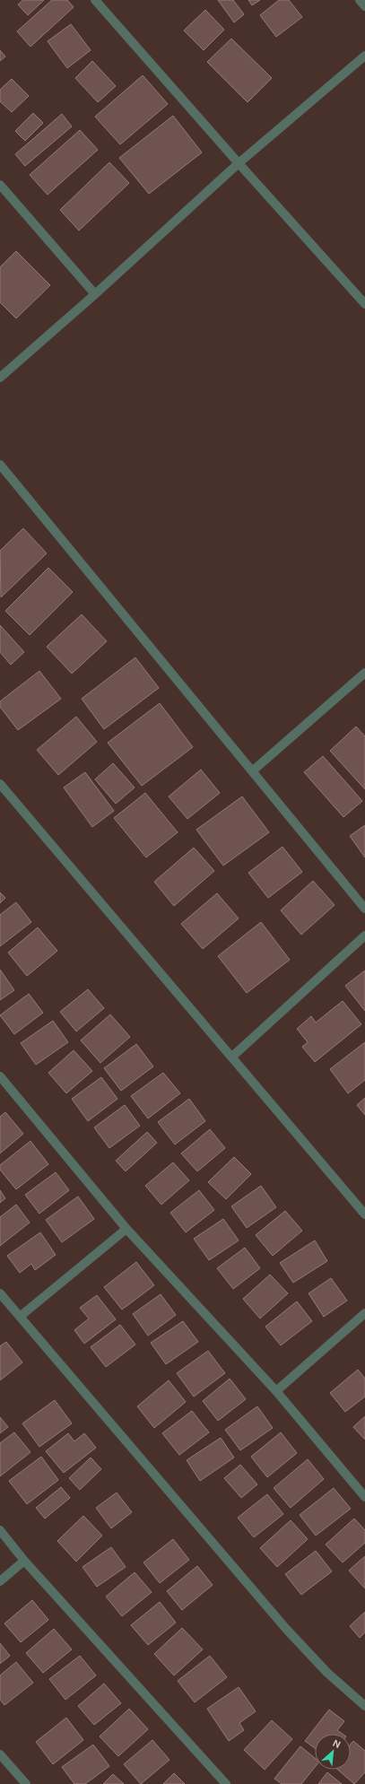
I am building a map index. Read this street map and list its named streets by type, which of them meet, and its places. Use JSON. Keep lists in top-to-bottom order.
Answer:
{
  "north": "top right"
}
